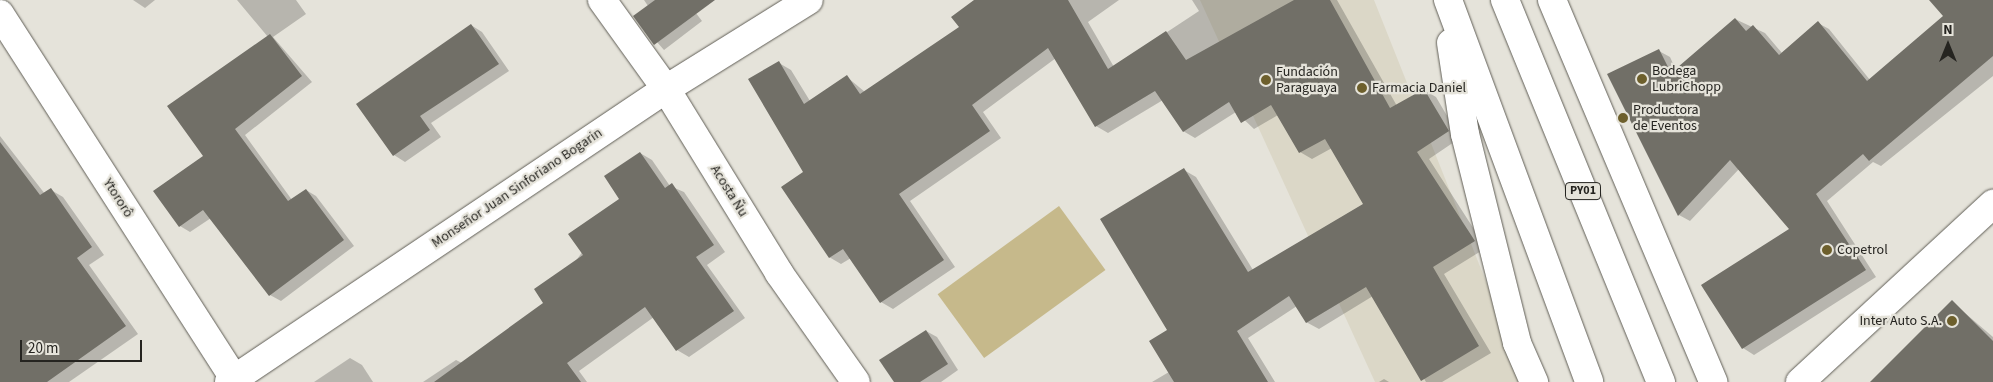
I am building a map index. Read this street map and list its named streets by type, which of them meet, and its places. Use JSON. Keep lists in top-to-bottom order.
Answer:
{
  "streets": {
    "main road": [
      "Monseñor Juan Sinforiano Bogarin",
      "Acosta Ñu",
      "PY01",
      "Ytororô"
    ]
  },
  "crossings": [
    ["Monseñor Juan Sinforiano Bogarin", "Acosta Ñu"],
    ["Monseñor Juan Sinforiano Bogarin", "Ytororô"]
  ],
  "places": [
    "Bodega LubriChopp",
    "Fundación Paraguaya",
    "Farmacia Daniel",
    "Productora de Eventos",
    "Copetrol",
    "Inter Auto S.A."
  ],
  "scale_bar": "20 m",
  "north": "top"
}
